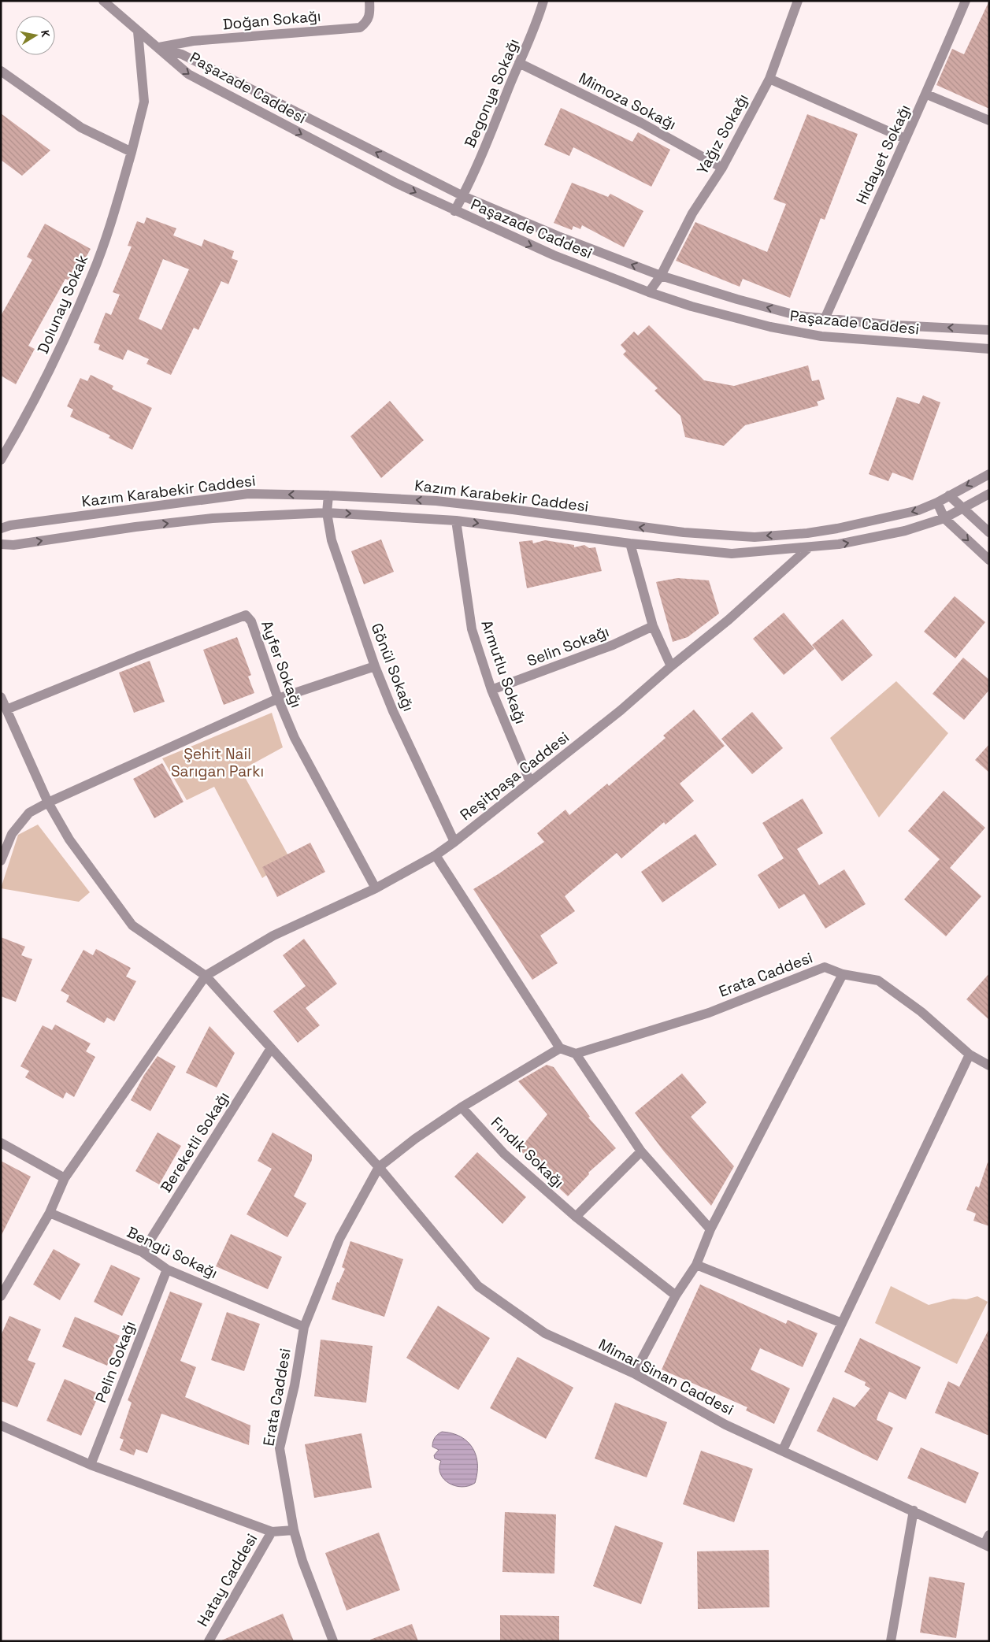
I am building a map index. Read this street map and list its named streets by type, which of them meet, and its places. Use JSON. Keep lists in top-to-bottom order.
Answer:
{
  "streets": {
    "street": [
      "Doğan Sokağı",
      "Paşazade Caddesi",
      "Begonya Sokağı",
      "Mimoza Sokağı",
      "Yağız Sokağı",
      "Hidayet Sokağı",
      "Dolunay Sokak",
      "Kazım Karabekir Caddesi",
      "Selin Sokağı",
      "Ayfer Sokağı",
      "Gönül Sokağı",
      "Armutlu Sokağı",
      "Reşitpaşa Caddesi",
      "Erata Caddesi",
      "Bereketli Sokağı",
      "Fındık Sokağı",
      "Bengü Sokağı",
      "Pelin Sokağı",
      "Mimar Sinan Caddesi",
      "Hatay Caddesi"
    ]
  },
  "crossings": [
    ["Doğan Sokağı", "Paşazade Caddesi"],
    ["Paşazade Caddesi", "Begonya Sokağı"],
    ["Paşazade Caddesi", "Yağız Sokağı"],
    ["Paşazade Caddesi", "Hidayet Sokağı"],
    ["Begonya Sokağı", "Mimoza Sokağı"],
    ["Mimoza Sokağı", "Yağız Sokağı"],
    ["Kazım Karabekir Caddesi", "Gönül Sokağı"],
    ["Selin Sokağı", "Armutlu Sokağı"],
    ["Ayfer Sokağı", "Reşitpaşa Caddesi"],
    ["Gönül Sokağı", "Reşitpaşa Caddesi"],
    ["Armutlu Sokağı", "Reşitpaşa Caddesi"],
    ["Reşitpaşa Caddesi", "Mimar Sinan Caddesi"],
    ["Erata Caddesi", "Bengü Sokağı"],
    ["Erata Caddesi", "Mimar Sinan Caddesi"],
    ["Erata Caddesi", "Hatay Caddesi"],
    ["Bereketli Sokağı", "Bengü Sokağı"],
    ["Bereketli Sokağı", "Mimar Sinan Caddesi"],
    ["Bengü Sokağı", "Pelin Sokağı"]
  ],
  "parks": ["Şehit Nail Sarıgan Parkı"],
  "north": "right"
}
